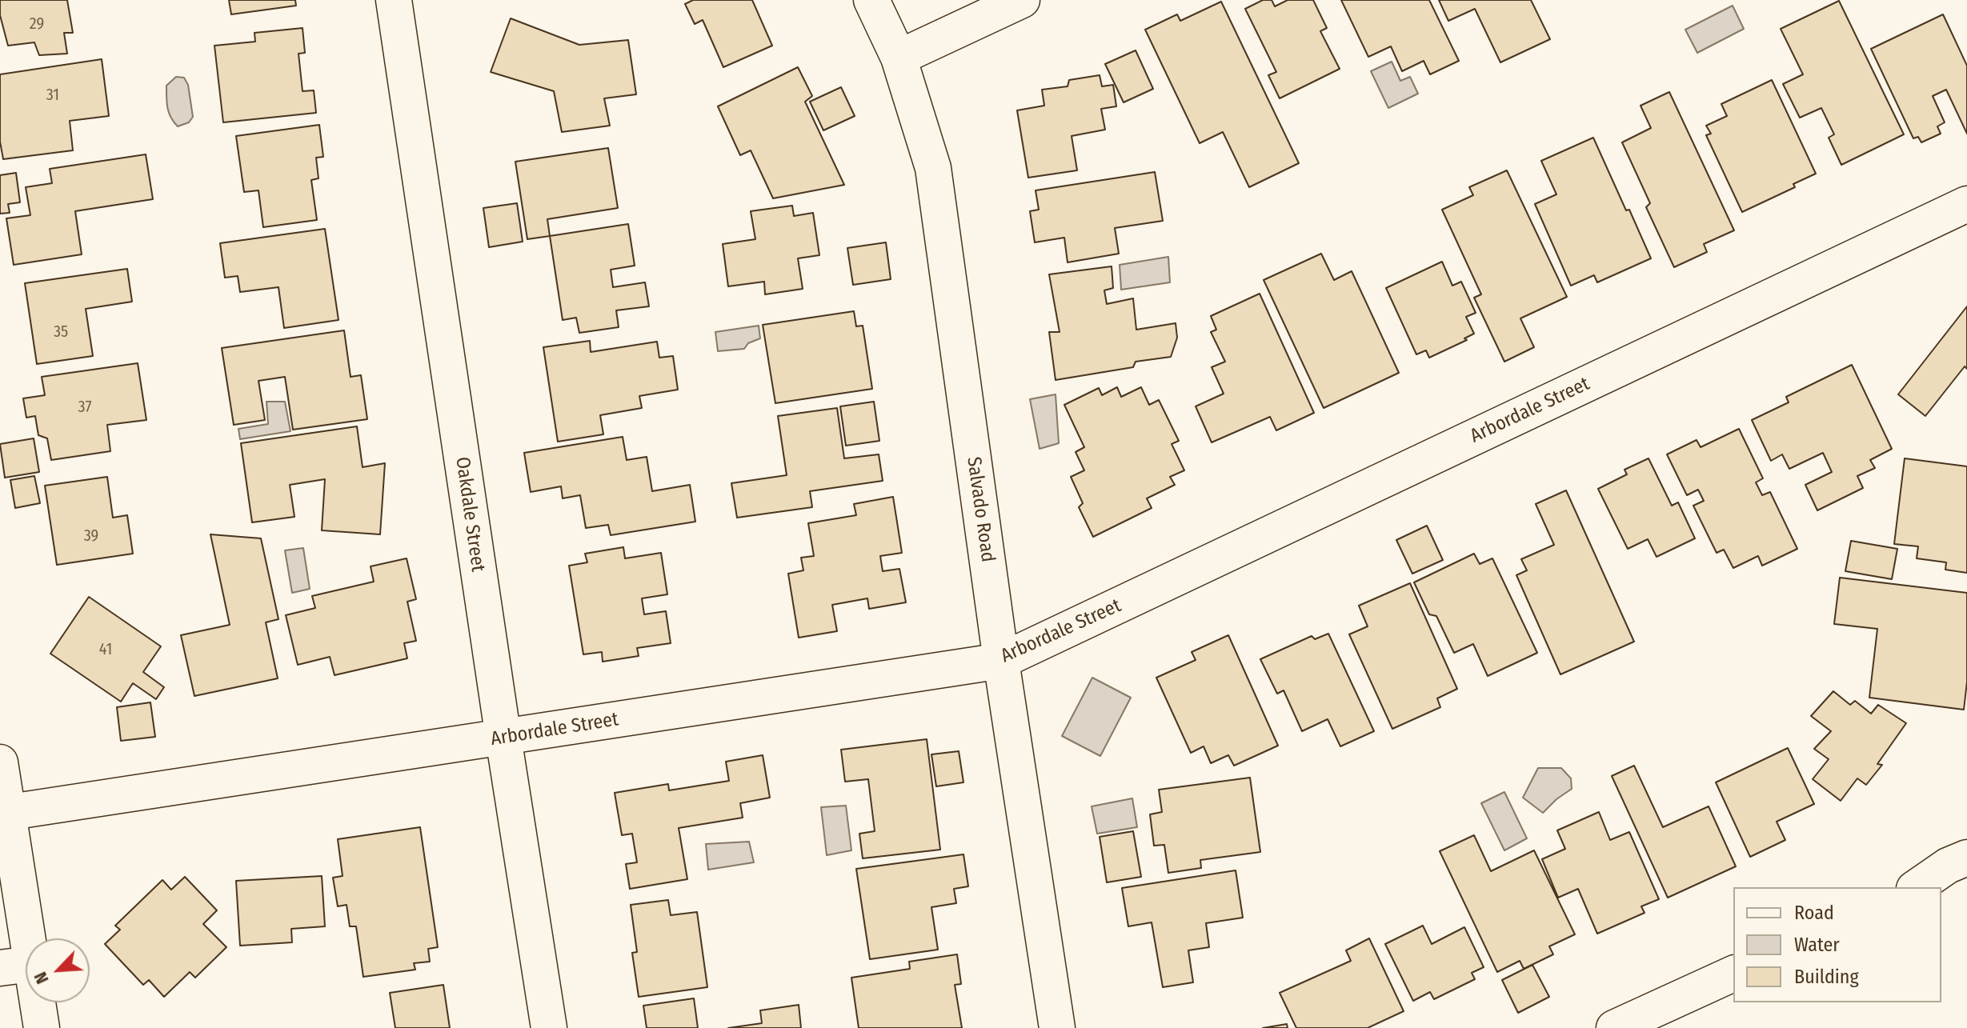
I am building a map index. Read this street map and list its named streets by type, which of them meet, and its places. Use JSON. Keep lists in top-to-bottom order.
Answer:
{
  "streets": {
    "street": ["Arbordale Street", "Salvado Road", "Oakdale Street"]
  },
  "crossings": [
    ["Arbordale Street", "Salvado Road"],
    ["Arbordale Street", "Oakdale Street"]
  ],
  "house_numbers": [
    "29",
    "31",
    "35",
    "37",
    "39",
    "41"
  ],
  "legend": ["Road", "Water", "Building"],
  "north": "bottom left"
}
